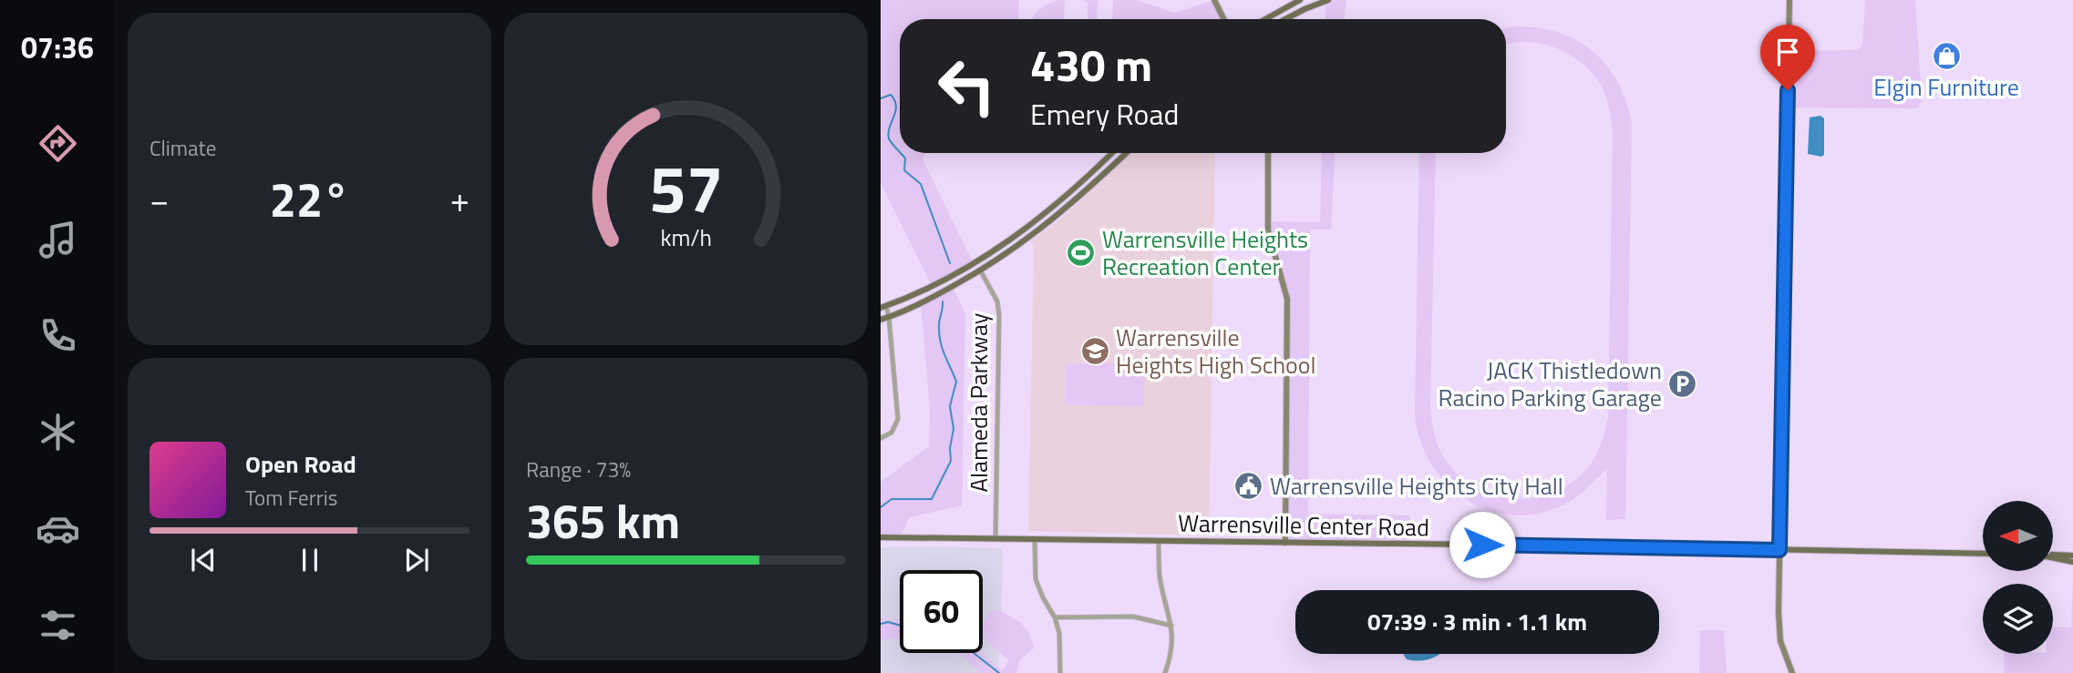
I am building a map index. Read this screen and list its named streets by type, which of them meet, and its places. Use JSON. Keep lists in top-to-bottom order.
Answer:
{
  "streets": {
    "main road": ["Warrensville Center Road"],
    "street": ["Alameda Parkway"]
  },
  "crossings": [
    ["Alameda Parkway", "Warrensville Center Road"]
  ],
  "places": {
    "shop": ["Elgin Furniture"],
    "sports": ["Warrensville Heights Recreation Center"],
    "school or university": ["Warrensville Heights High School"],
    "parking": ["JACK Thistledown Racino Parking Garage"],
    "public building": ["Warrensville Heights City Hall"]
  },
  "north": "left",
  "page": {
    "tabs": "07:36",
    "tile": [
      "Climate",
      ["Range · 73%", "365 km"]
    ],
    "turn": ["430 m", "Emery Road"],
    "heat": ["−", "22°", "+"],
    "song": ["Open Road", "Tom Ferris"],
    "limit": "60",
    "trip": "07:39 · 3 min · 1.1 km",
    "gauge": ["57", "km/h"]
  }
}
